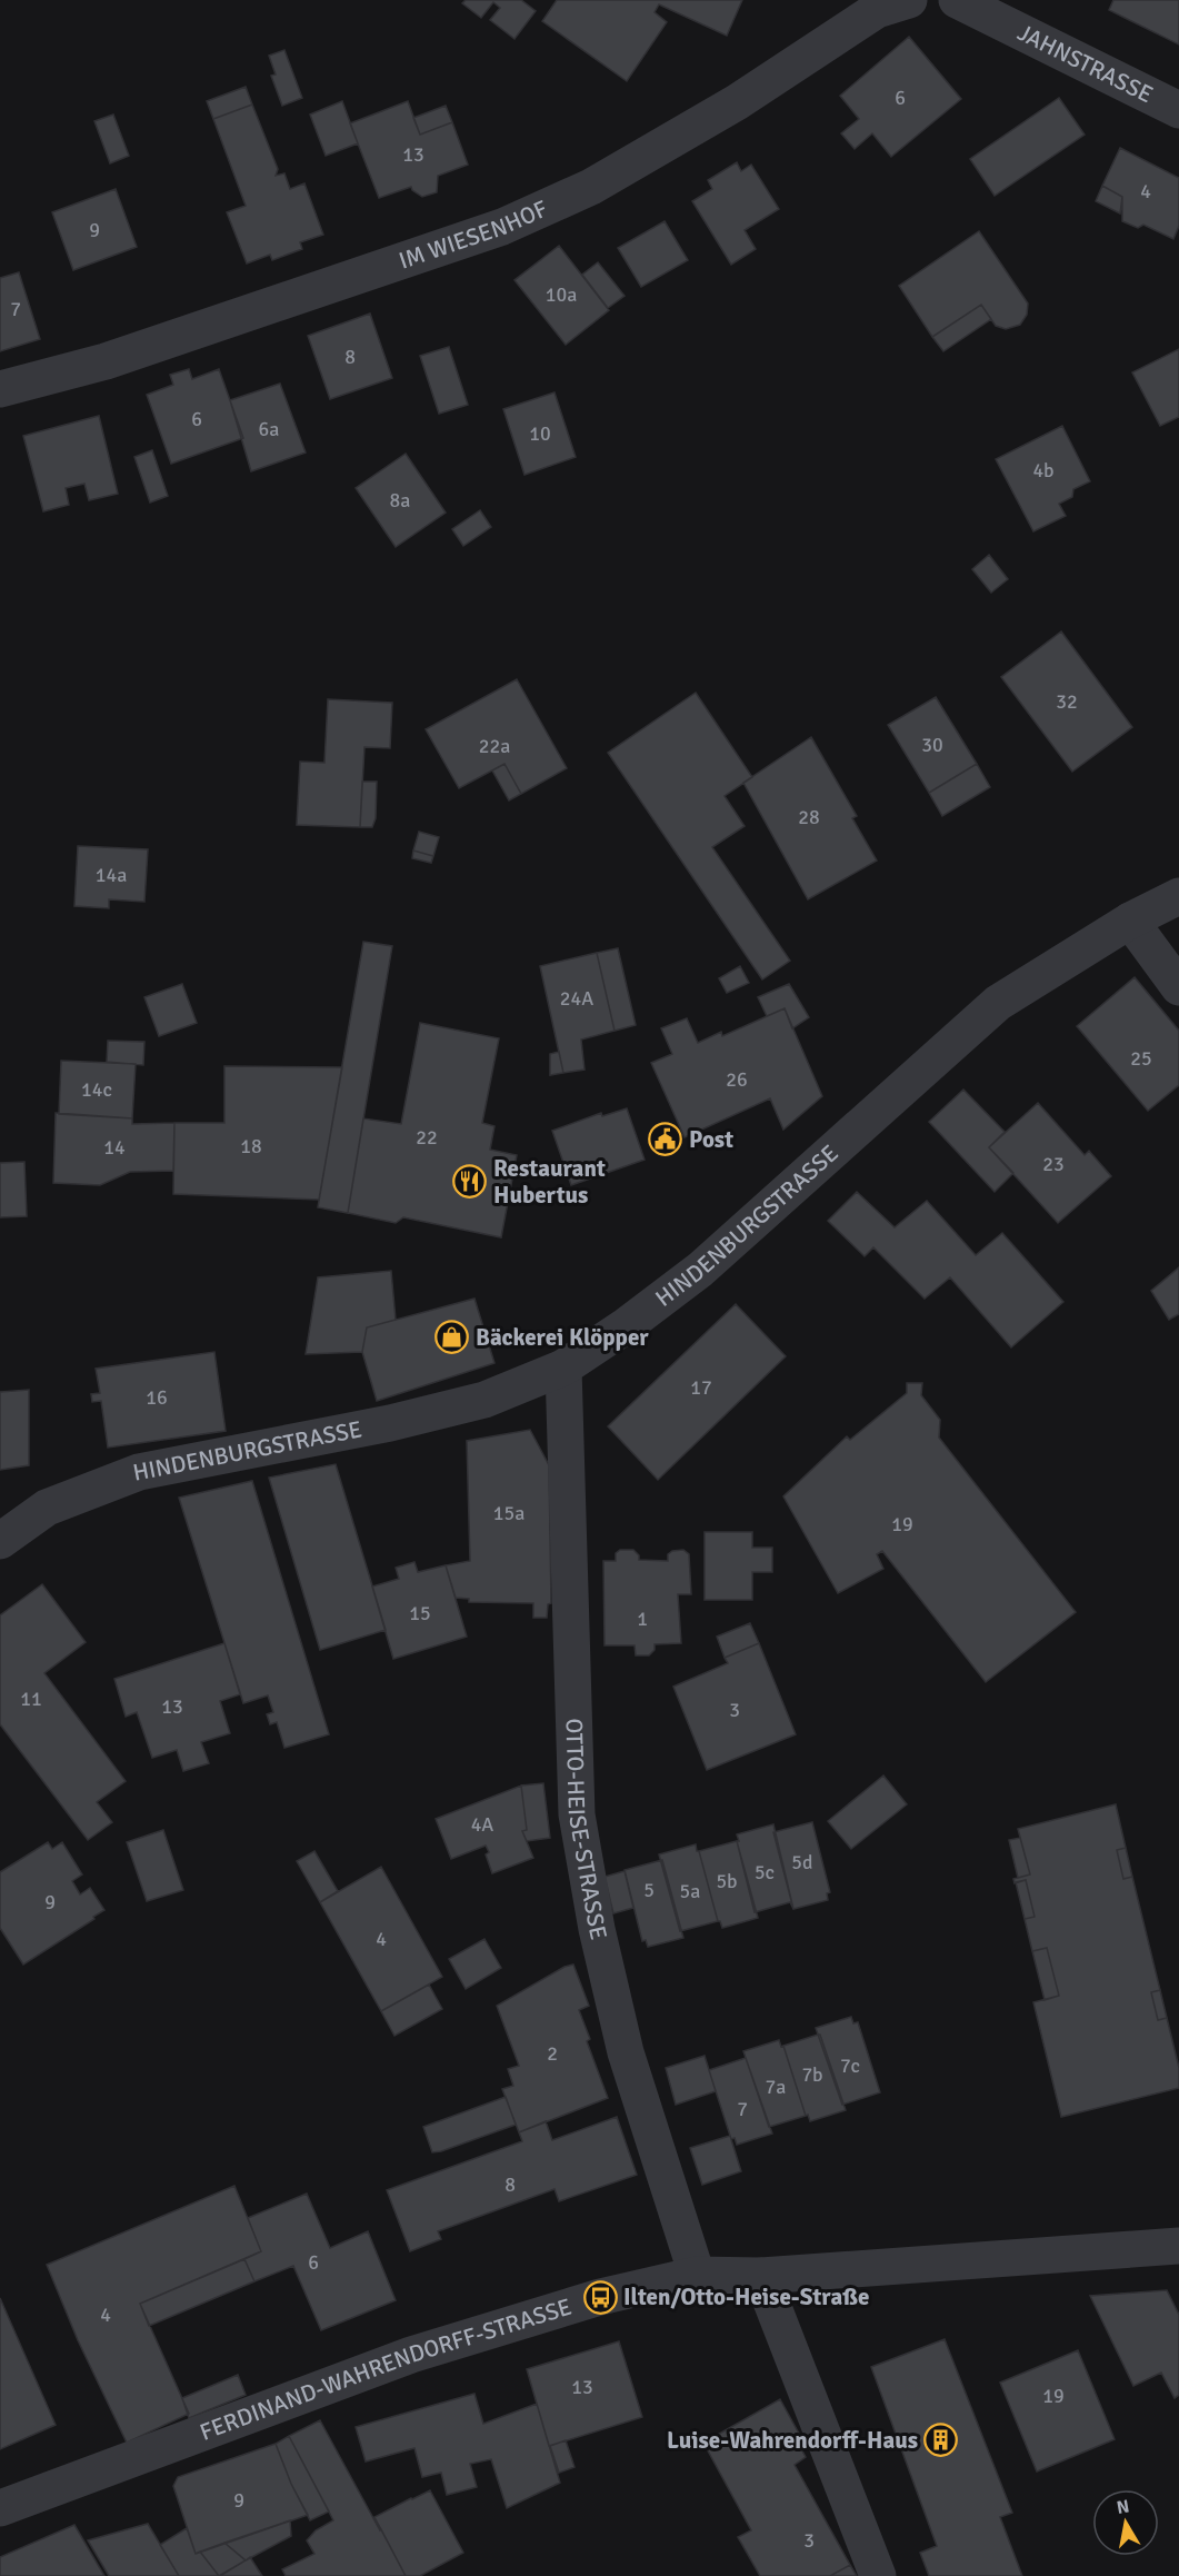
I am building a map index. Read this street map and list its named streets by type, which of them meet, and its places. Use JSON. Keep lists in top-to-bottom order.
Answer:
{
  "streets": {
    "street": [
      "JAHNSTRASSE",
      "IM WIESENHOF",
      "HINDENBURGSTRASSE",
      "OTTO-HEISE-STRASSE",
      "FERDINAND-WAHRENDORFF-STRASSE"
    ]
  },
  "crossings": [
    ["HINDENBURGSTRASSE", "OTTO-HEISE-STRASSE"],
    ["OTTO-HEISE-STRASSE", "FERDINAND-WAHRENDORFF-STRASSE"]
  ],
  "places": {
    "public building": ["Post"],
    "restaurant": ["Restaurant Hubertus"],
    "shop": ["Bäckerei Klöpper"],
    "bus stop": ["Ilten/Otto-Heise-Straße"],
    "building": ["Luise-Wahrendorff-Haus"]
  },
  "house_numbers": [
    "6",
    "13",
    "4",
    "9",
    "10a",
    "7",
    "8",
    "6",
    "6a",
    "10",
    "4b",
    "8a",
    "32",
    "30",
    "22a",
    "28",
    "14a",
    "24A",
    "25",
    "26",
    "14c",
    "22",
    "18",
    "14",
    "23",
    "17",
    "16",
    "15a",
    "19",
    "15",
    "1",
    "11",
    "13",
    "3",
    "4A",
    "5d",
    "5c",
    "5b",
    "5",
    "5a",
    "9",
    "4",
    "2",
    "7c",
    "7b",
    "7a",
    "7",
    "8",
    "6",
    "4",
    "13",
    "19",
    "9",
    "3"
  ],
  "north": "top"
}
